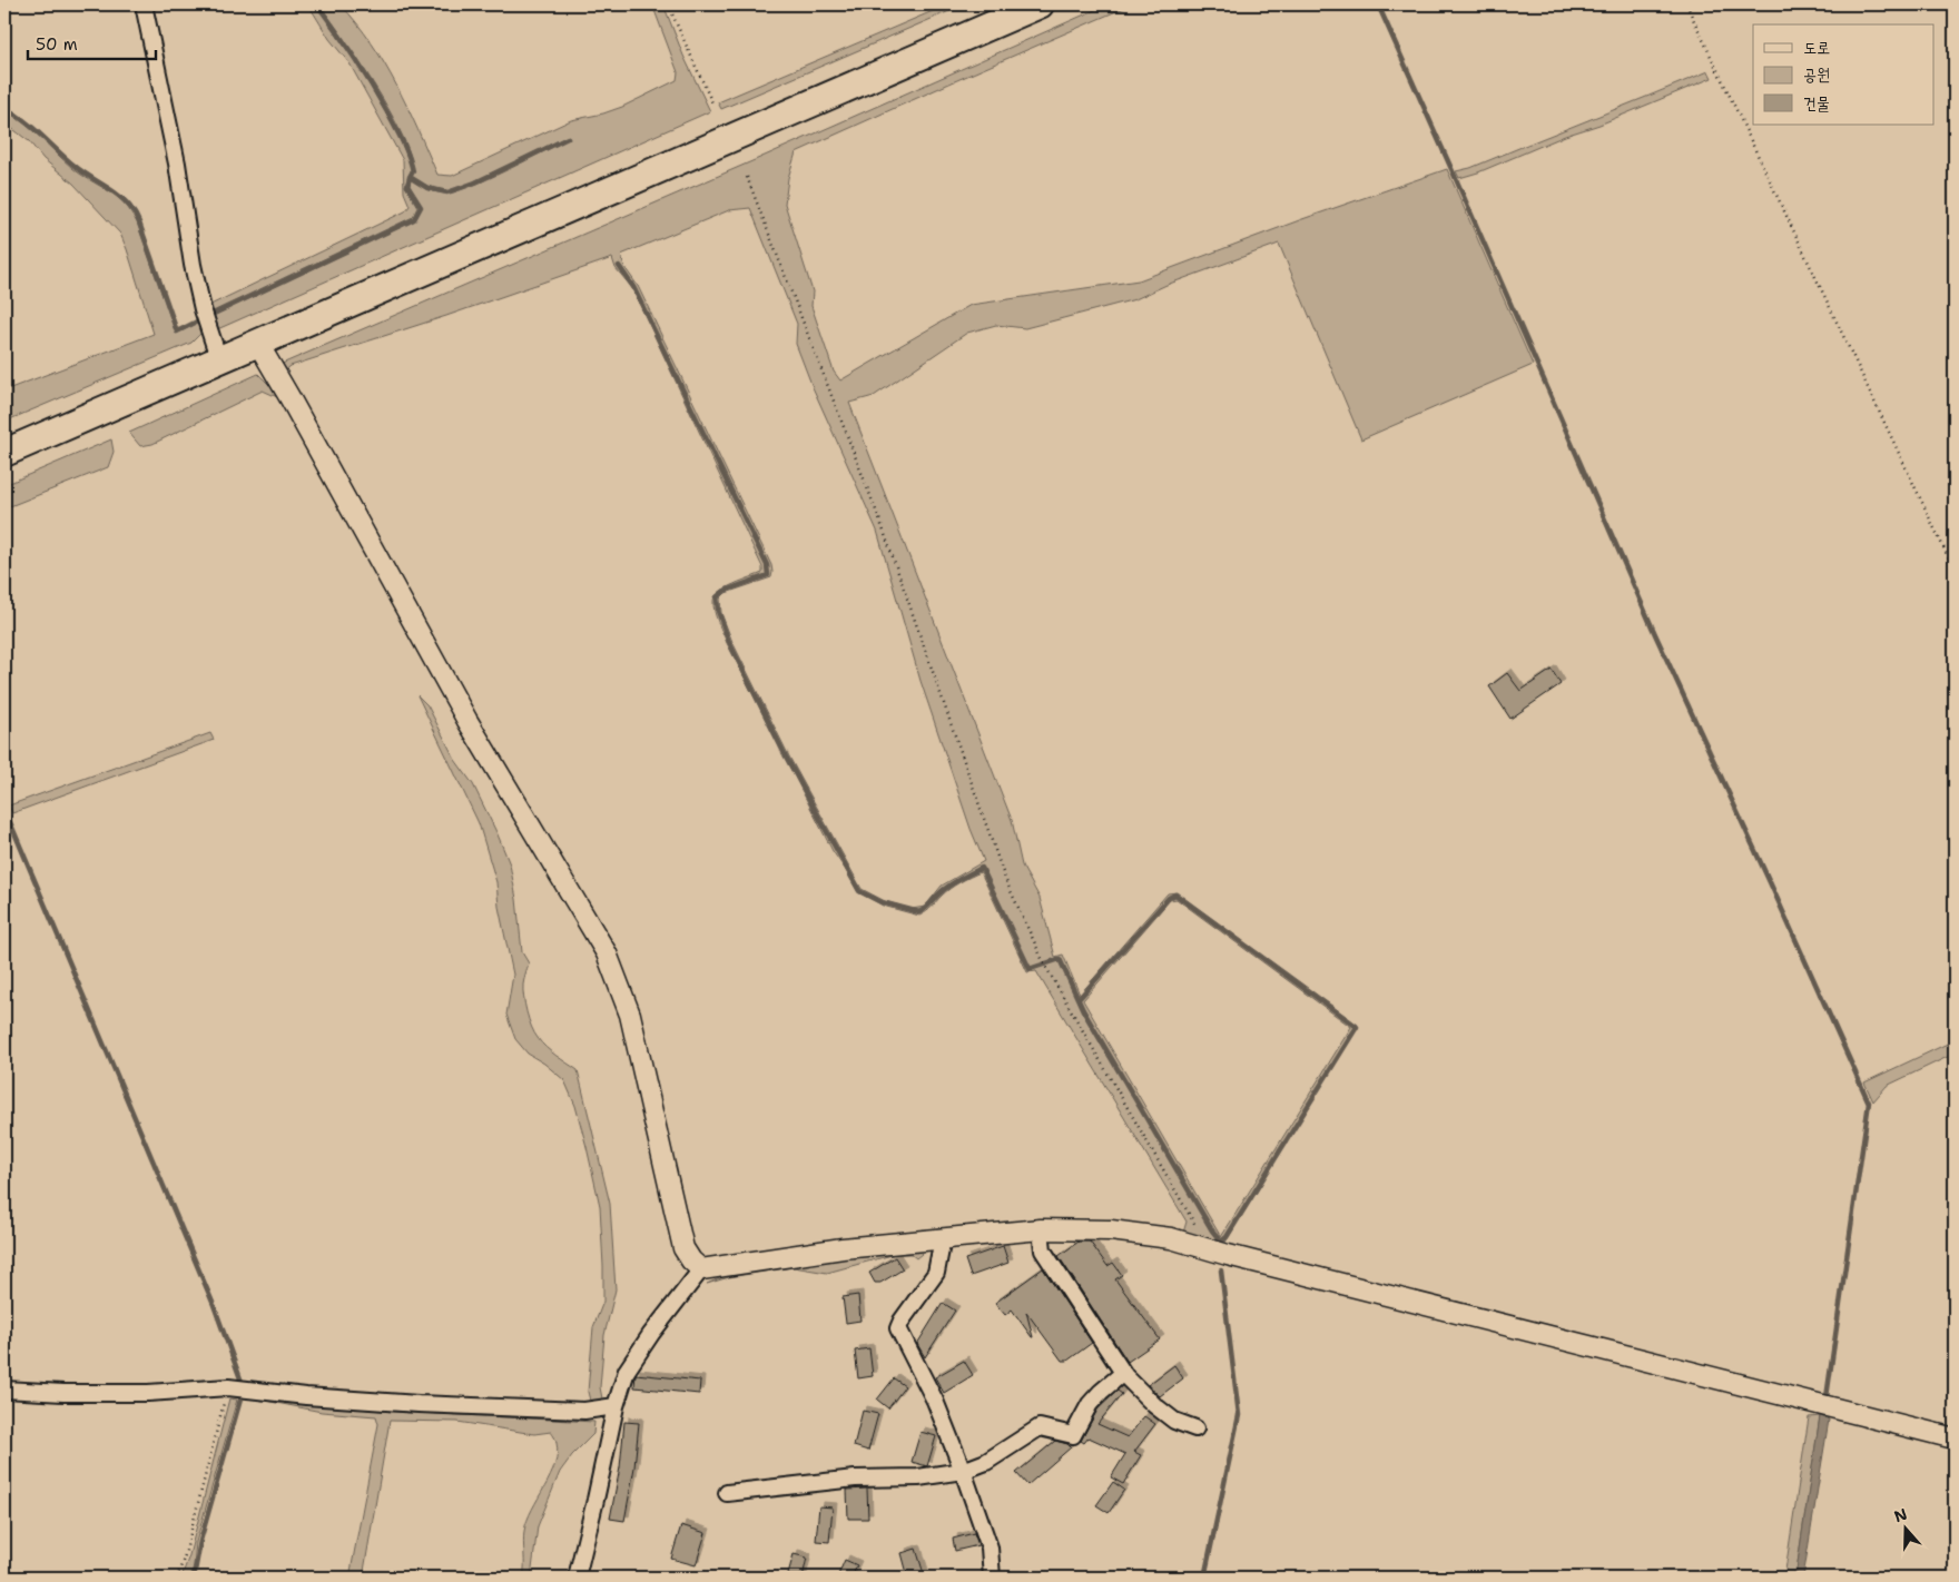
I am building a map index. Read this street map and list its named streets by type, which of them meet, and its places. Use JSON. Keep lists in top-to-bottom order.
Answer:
{
  "legend": ["도로", "공원", "건물"],
  "scale_bar": "50 m",
  "north": "top"
}
